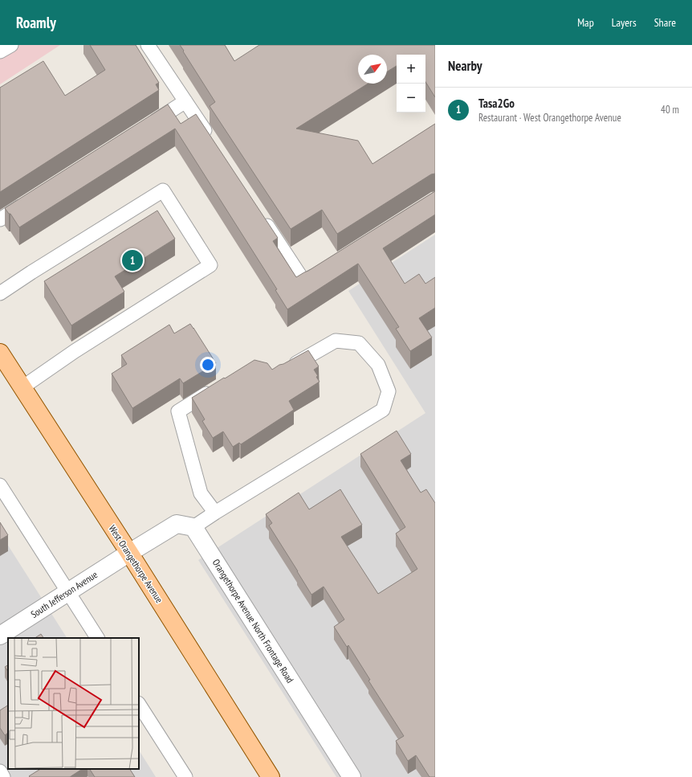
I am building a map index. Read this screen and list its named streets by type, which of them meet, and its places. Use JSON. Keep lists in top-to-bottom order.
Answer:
{
  "streets": {
    "main road": ["West Orangethorpe Avenue"],
    "street": ["South Jefferson Avenue", "Orangethorpe Avenue North Frontage Road"]
  },
  "crossings": [
    ["West Orangethorpe Avenue", "South Jefferson Avenue"]
  ],
  "north": "top right",
  "page": {
    "header": "Roamly",
    "nav": ["Map", "Layers", "Share"],
    "heading": "Nearby",
    "map_buttons": ["+", "−"],
    "list": [
      {
        "mark": "1",
        "name": "Tasa2Go",
        "note": "Restaurant · West Orangethorpe Avenue",
        "value": "40 m"
      }
    ],
    "pins": "1"
  }
}
